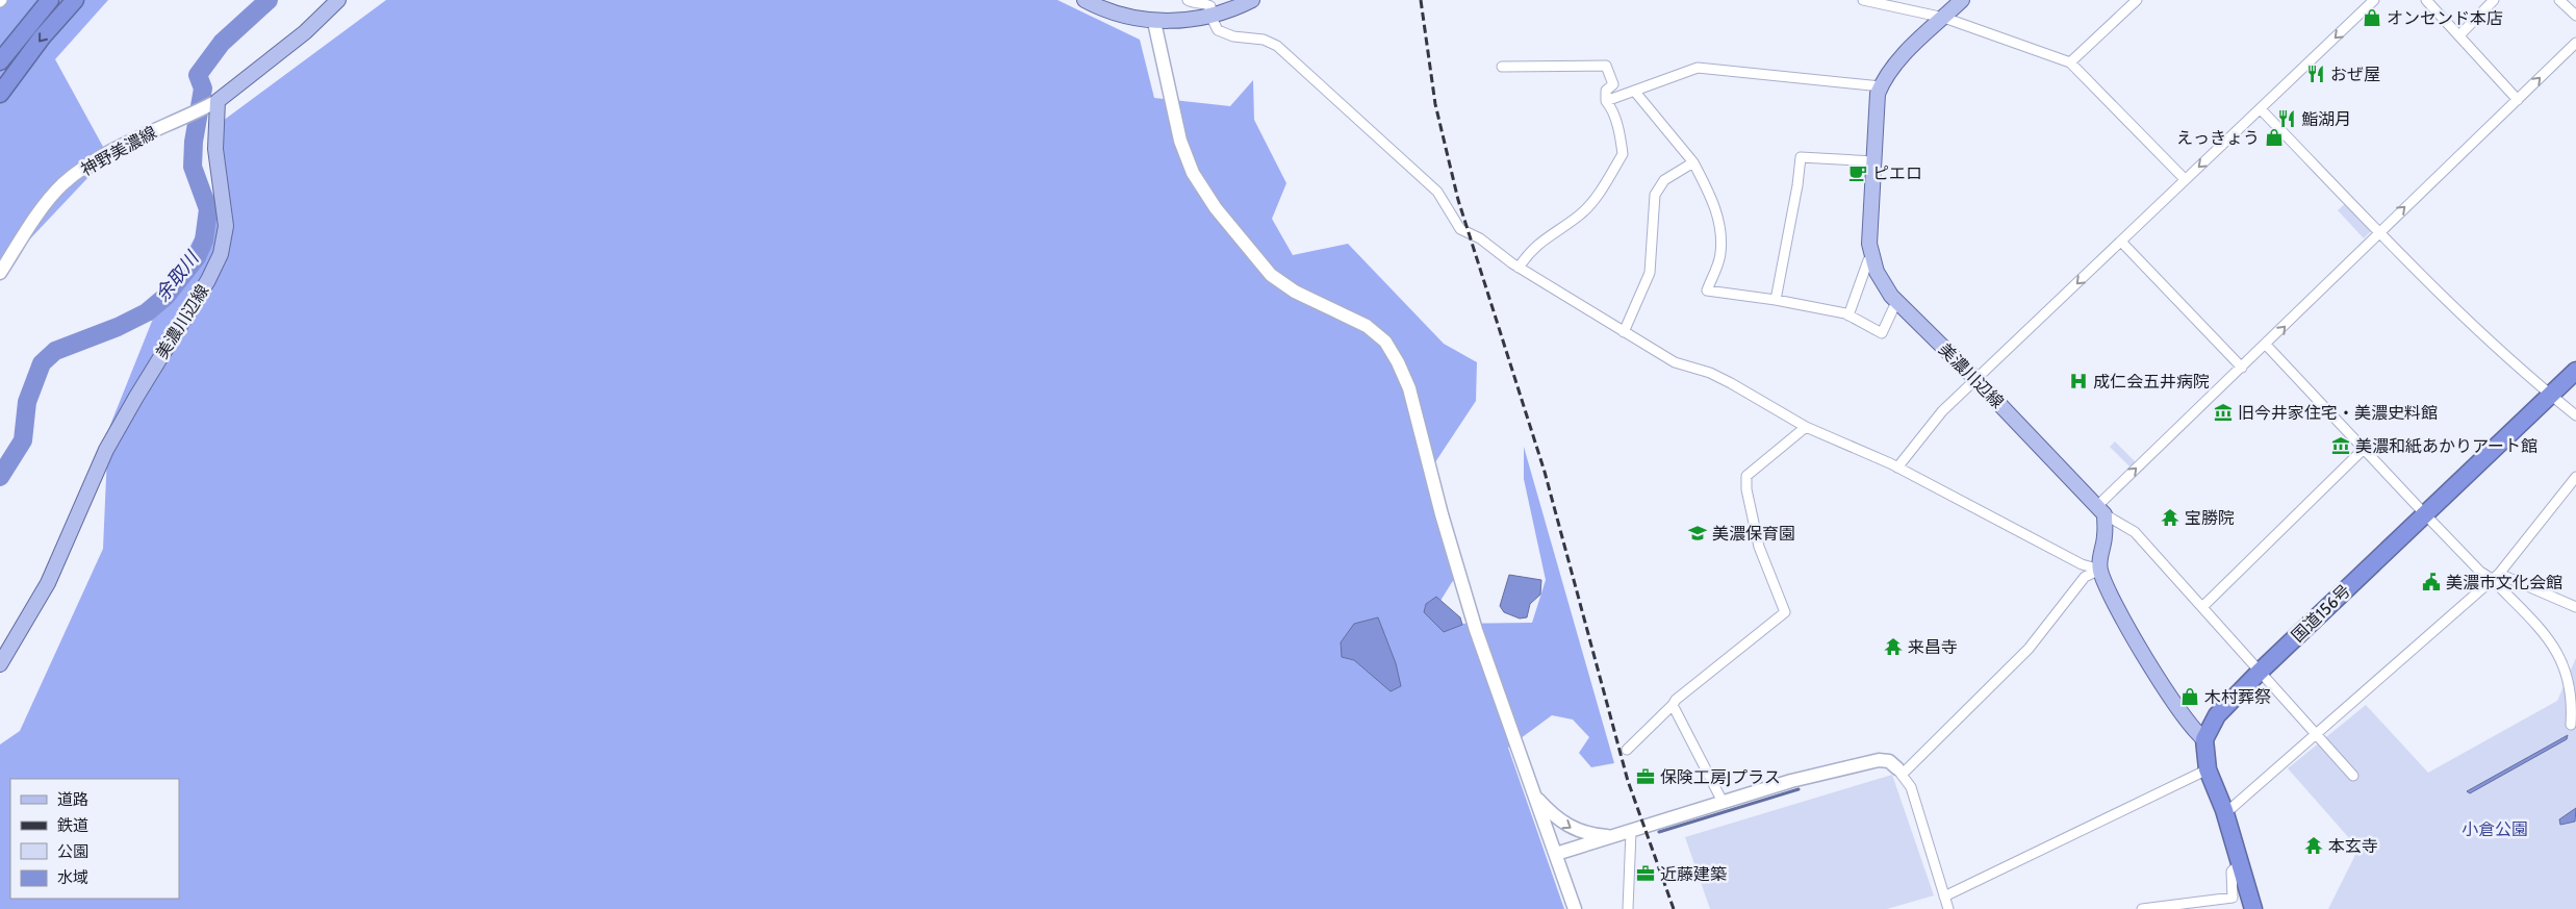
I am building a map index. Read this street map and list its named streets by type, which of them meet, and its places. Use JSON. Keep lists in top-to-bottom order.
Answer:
{
  "streets": {
    "highway": ["国道156号"],
    "main road": ["美濃川辺線"],
    "street": ["神野美濃線"]
  },
  "crossings": [
    ["神野美濃線", "美濃川辺線"]
  ],
  "water": ["余取川"],
  "parks": ["小倉公園"],
  "places": {
    "shop": ["オンセンド本店", "えっきょう", "木村葬祭"],
    "restaurant": ["おぜ屋", "鮨湖月"],
    "cafe": ["ピエロ"],
    "hospital": ["成仁会五井病院"],
    "museum": ["旧今井家住宅・美濃史料館", "美濃和紙あかりアート館"],
    "temple": ["宝勝院", "来昌寺", "本玄寺"],
    "school or university": ["美濃保育園"],
    "public building": ["美濃市文化会館"],
    "office": ["保険工房Jプラス", "近藤建築"]
  },
  "legend": [
    "道路",
    "鉄道",
    "公園",
    "水域"
  ]
}
